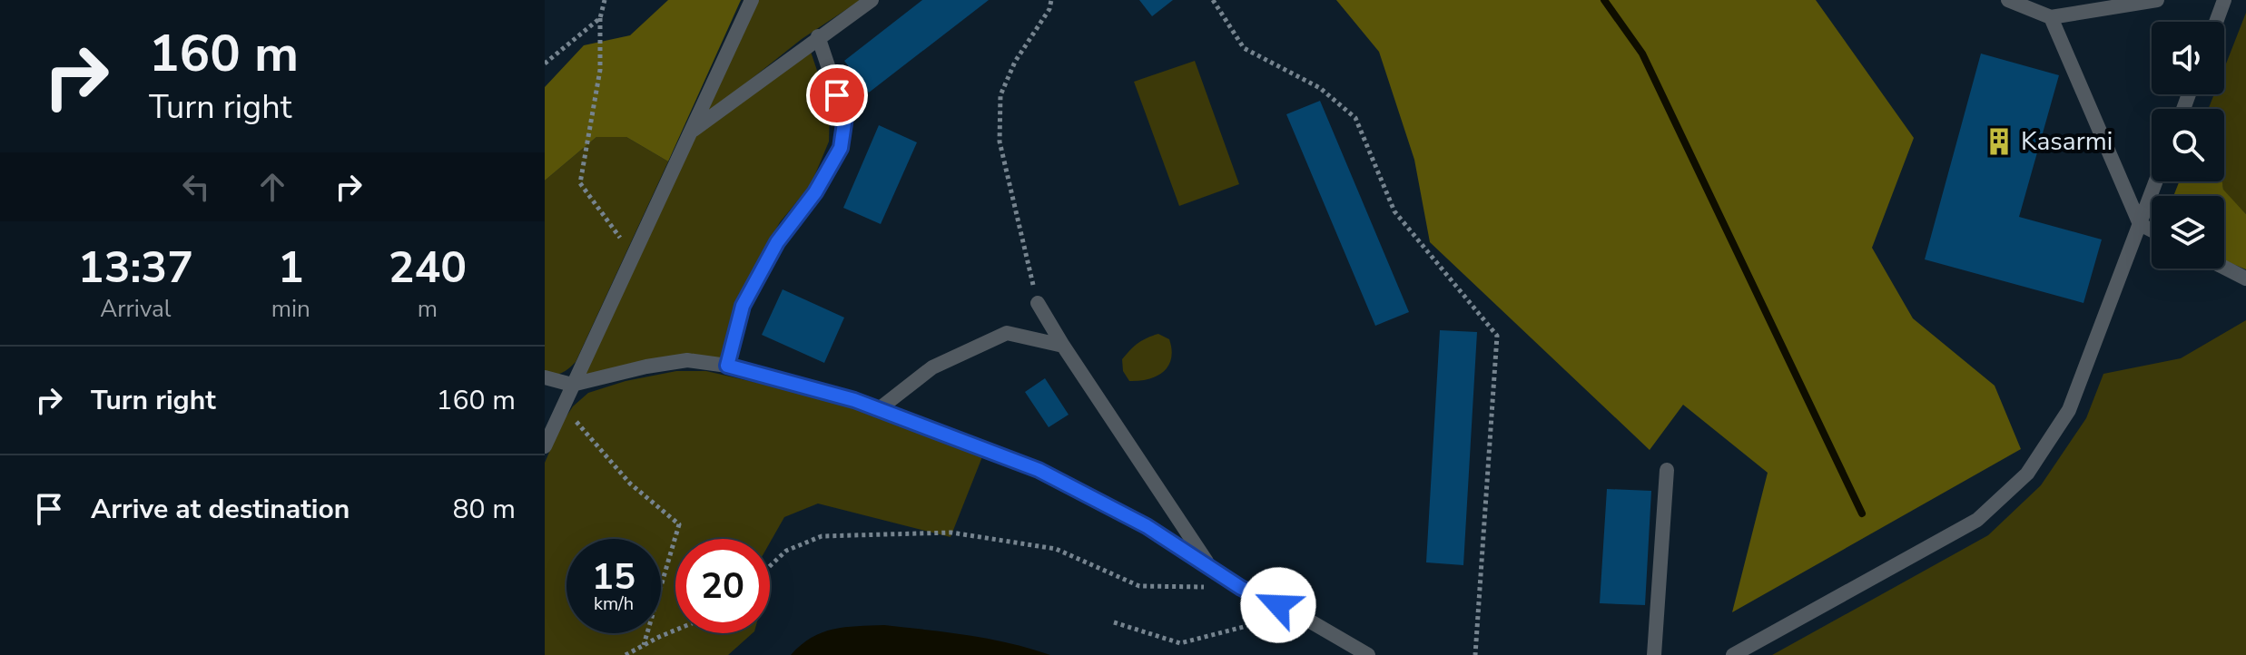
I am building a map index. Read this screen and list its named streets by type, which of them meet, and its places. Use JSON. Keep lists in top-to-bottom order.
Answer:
{
  "places": {
    "building": ["Kasarmi"]
  },
  "page": {
    "turn": ["160 m", "Turn right"],
    "eta": [
      "13:37",
      "Arrival",
      "1",
      "min",
      "240",
      "m"
    ],
    "list": [
      {
        "name": "Turn right",
        "value": "160 m"
      },
      {
        "name": "Arrive at destination",
        "value": "80 m"
      }
    ],
    "speed": "15 km/h",
    "limit": "20"
  }
}
